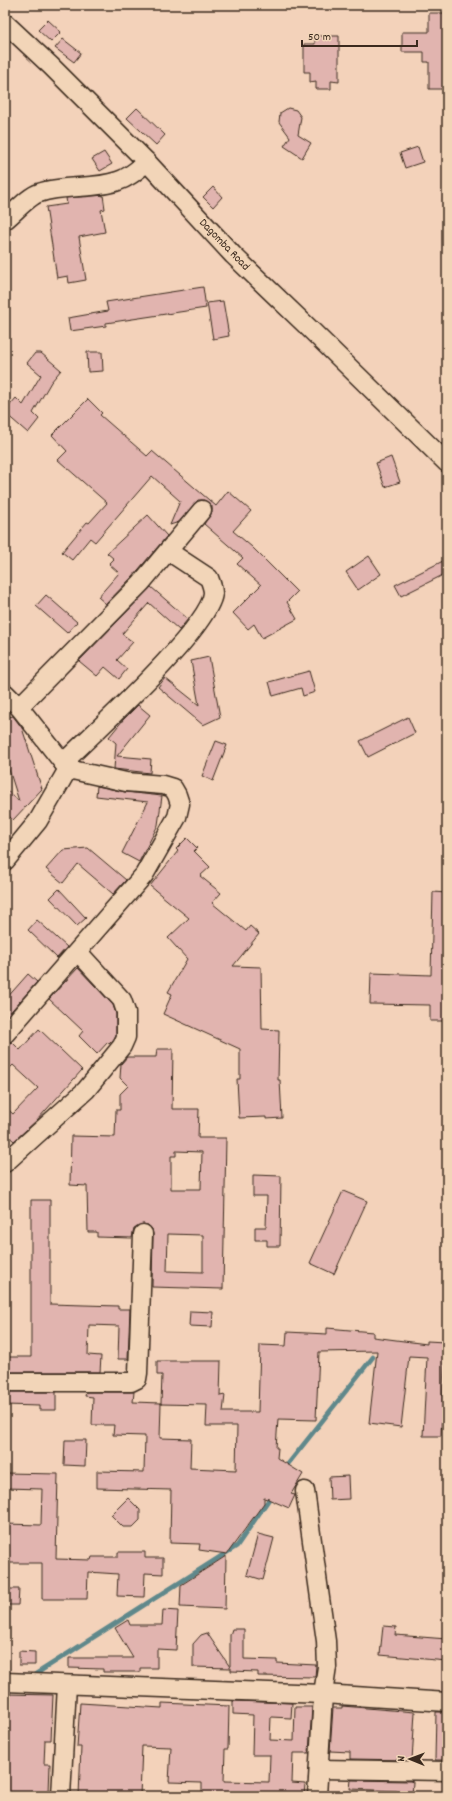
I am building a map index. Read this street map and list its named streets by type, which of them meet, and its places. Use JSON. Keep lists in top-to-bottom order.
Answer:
{
  "streets": {
    "street": ["Dagomba Road"]
  },
  "scale_bar": "50 m",
  "north": "left"
}
